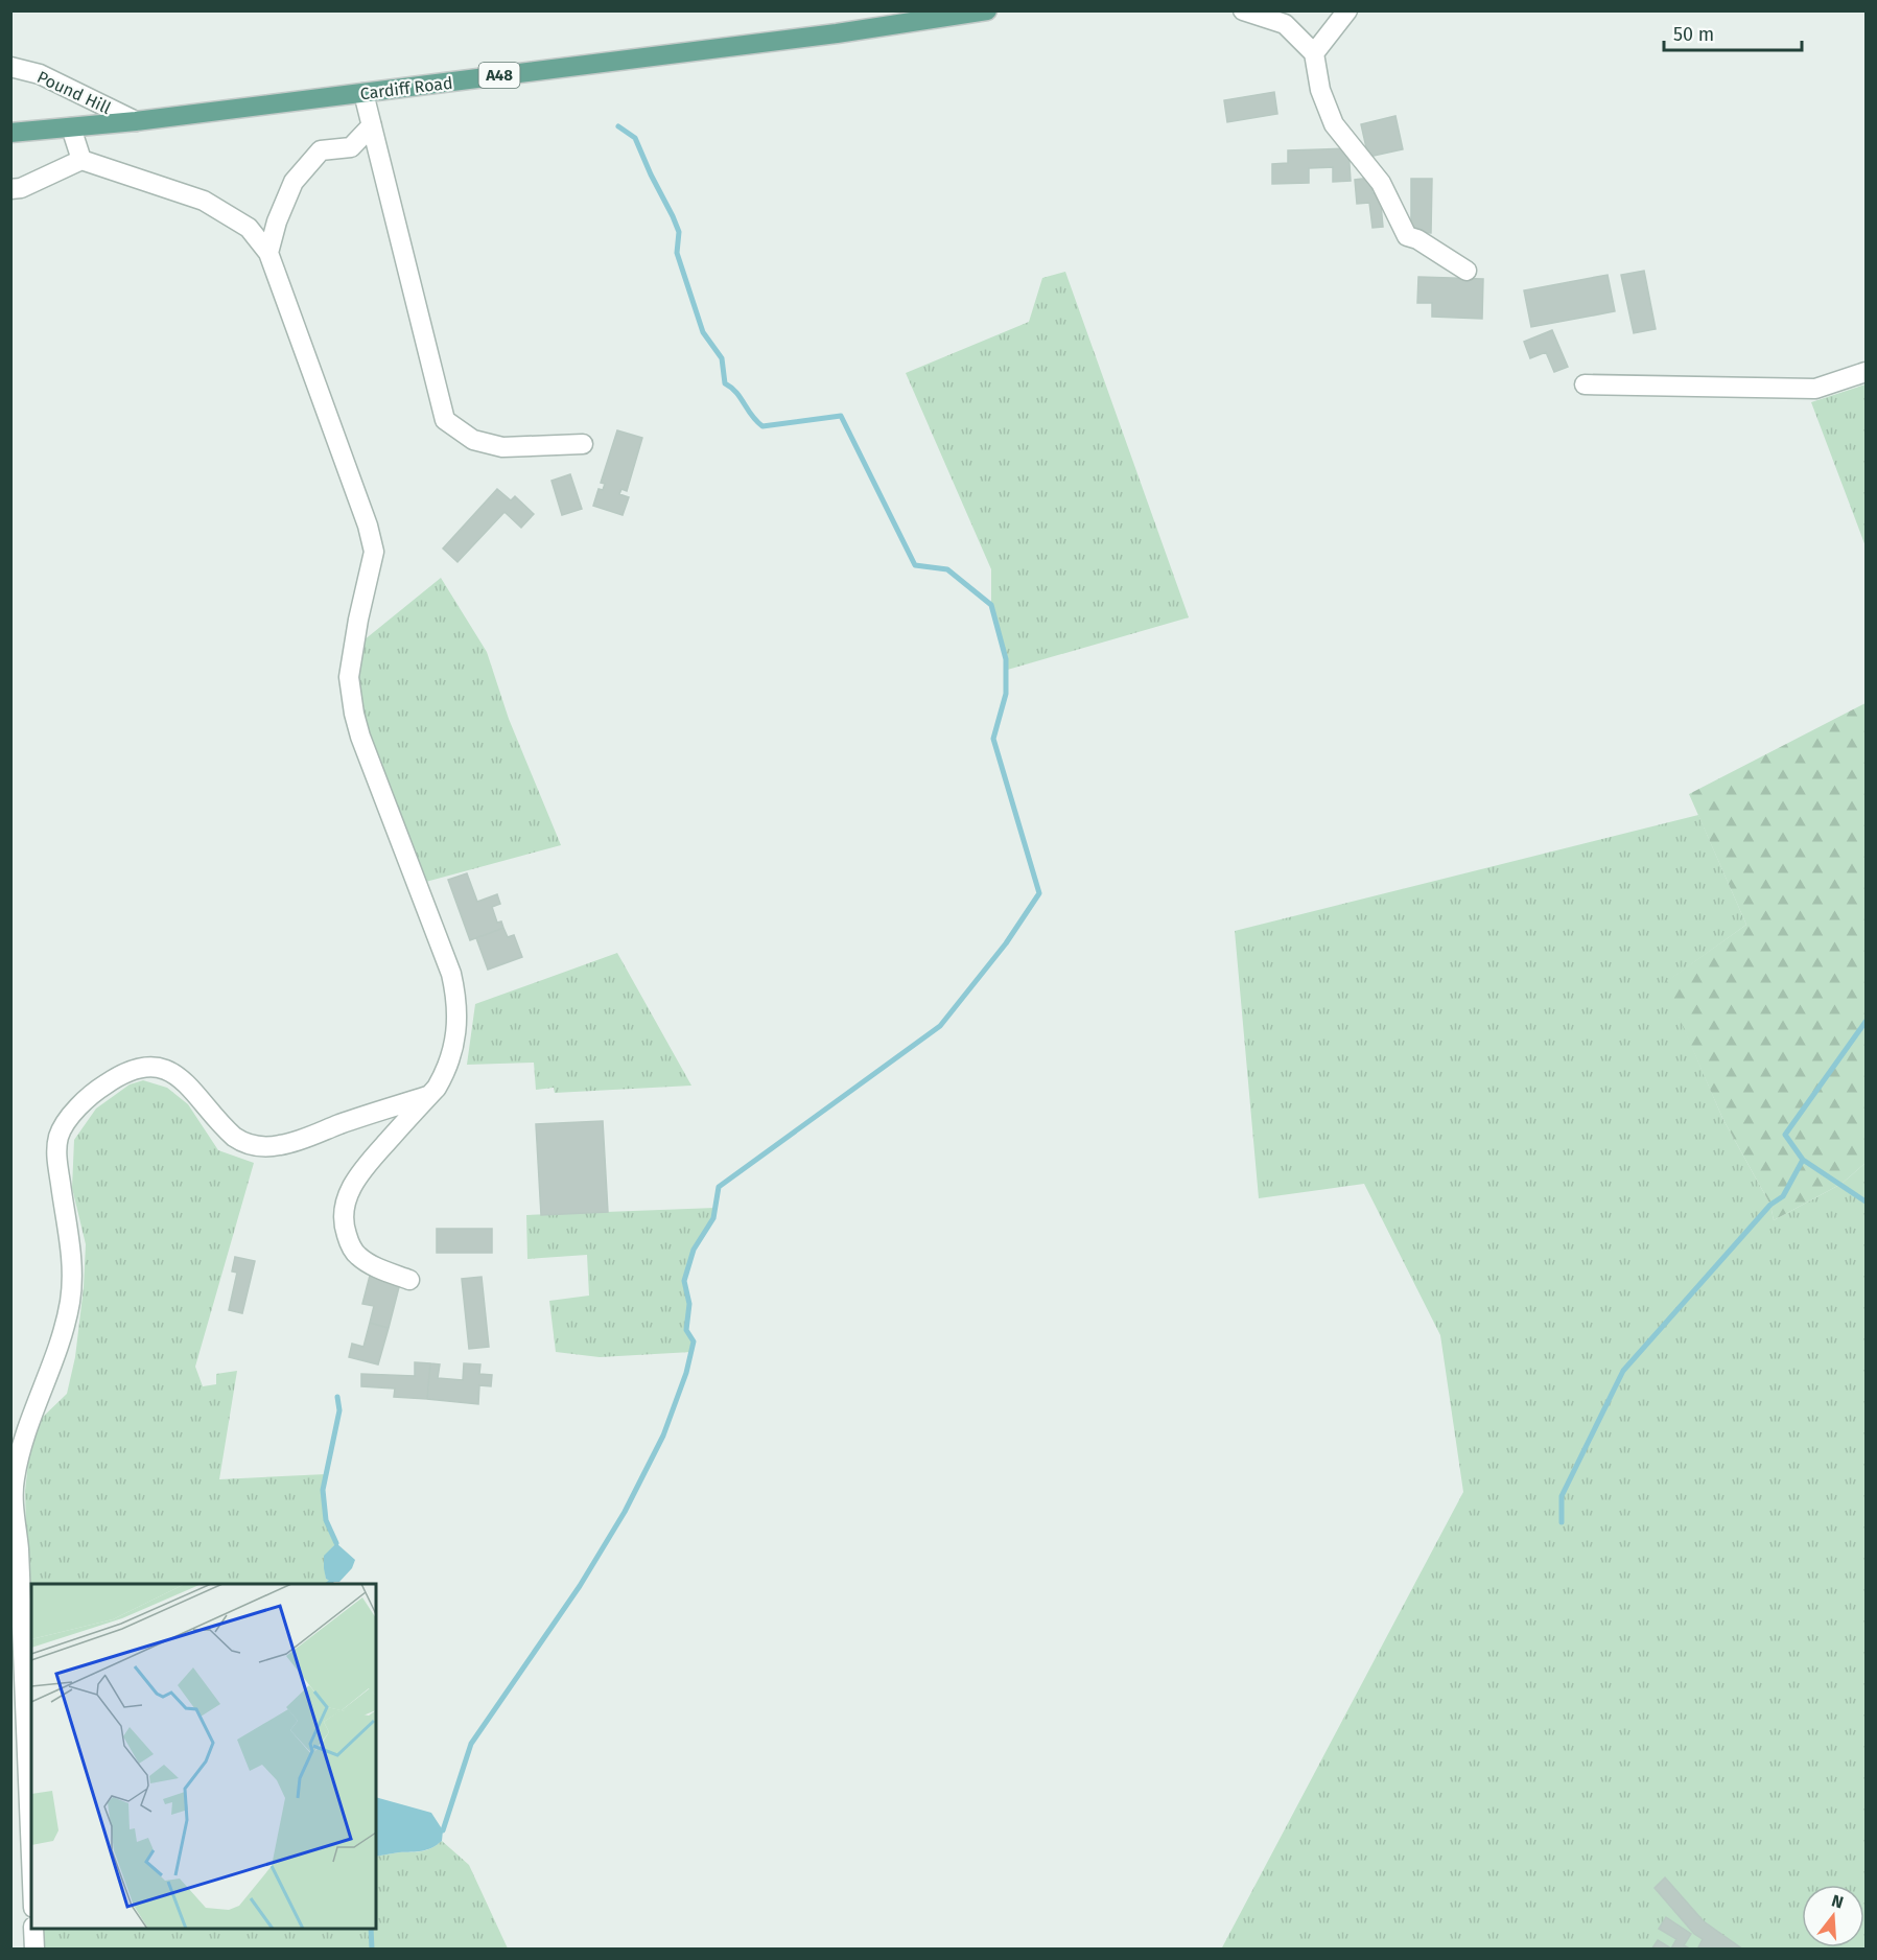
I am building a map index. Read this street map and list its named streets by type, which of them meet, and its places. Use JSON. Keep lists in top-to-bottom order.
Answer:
{
  "streets": {
    "main road": ["A48", "Cardiff Road"],
    "street": ["Pound Hill"]
  },
  "crossings": [
    ["Cardiff Road", "Pound Hill"]
  ],
  "scale_bar": "50 m",
  "north": "top"
}
